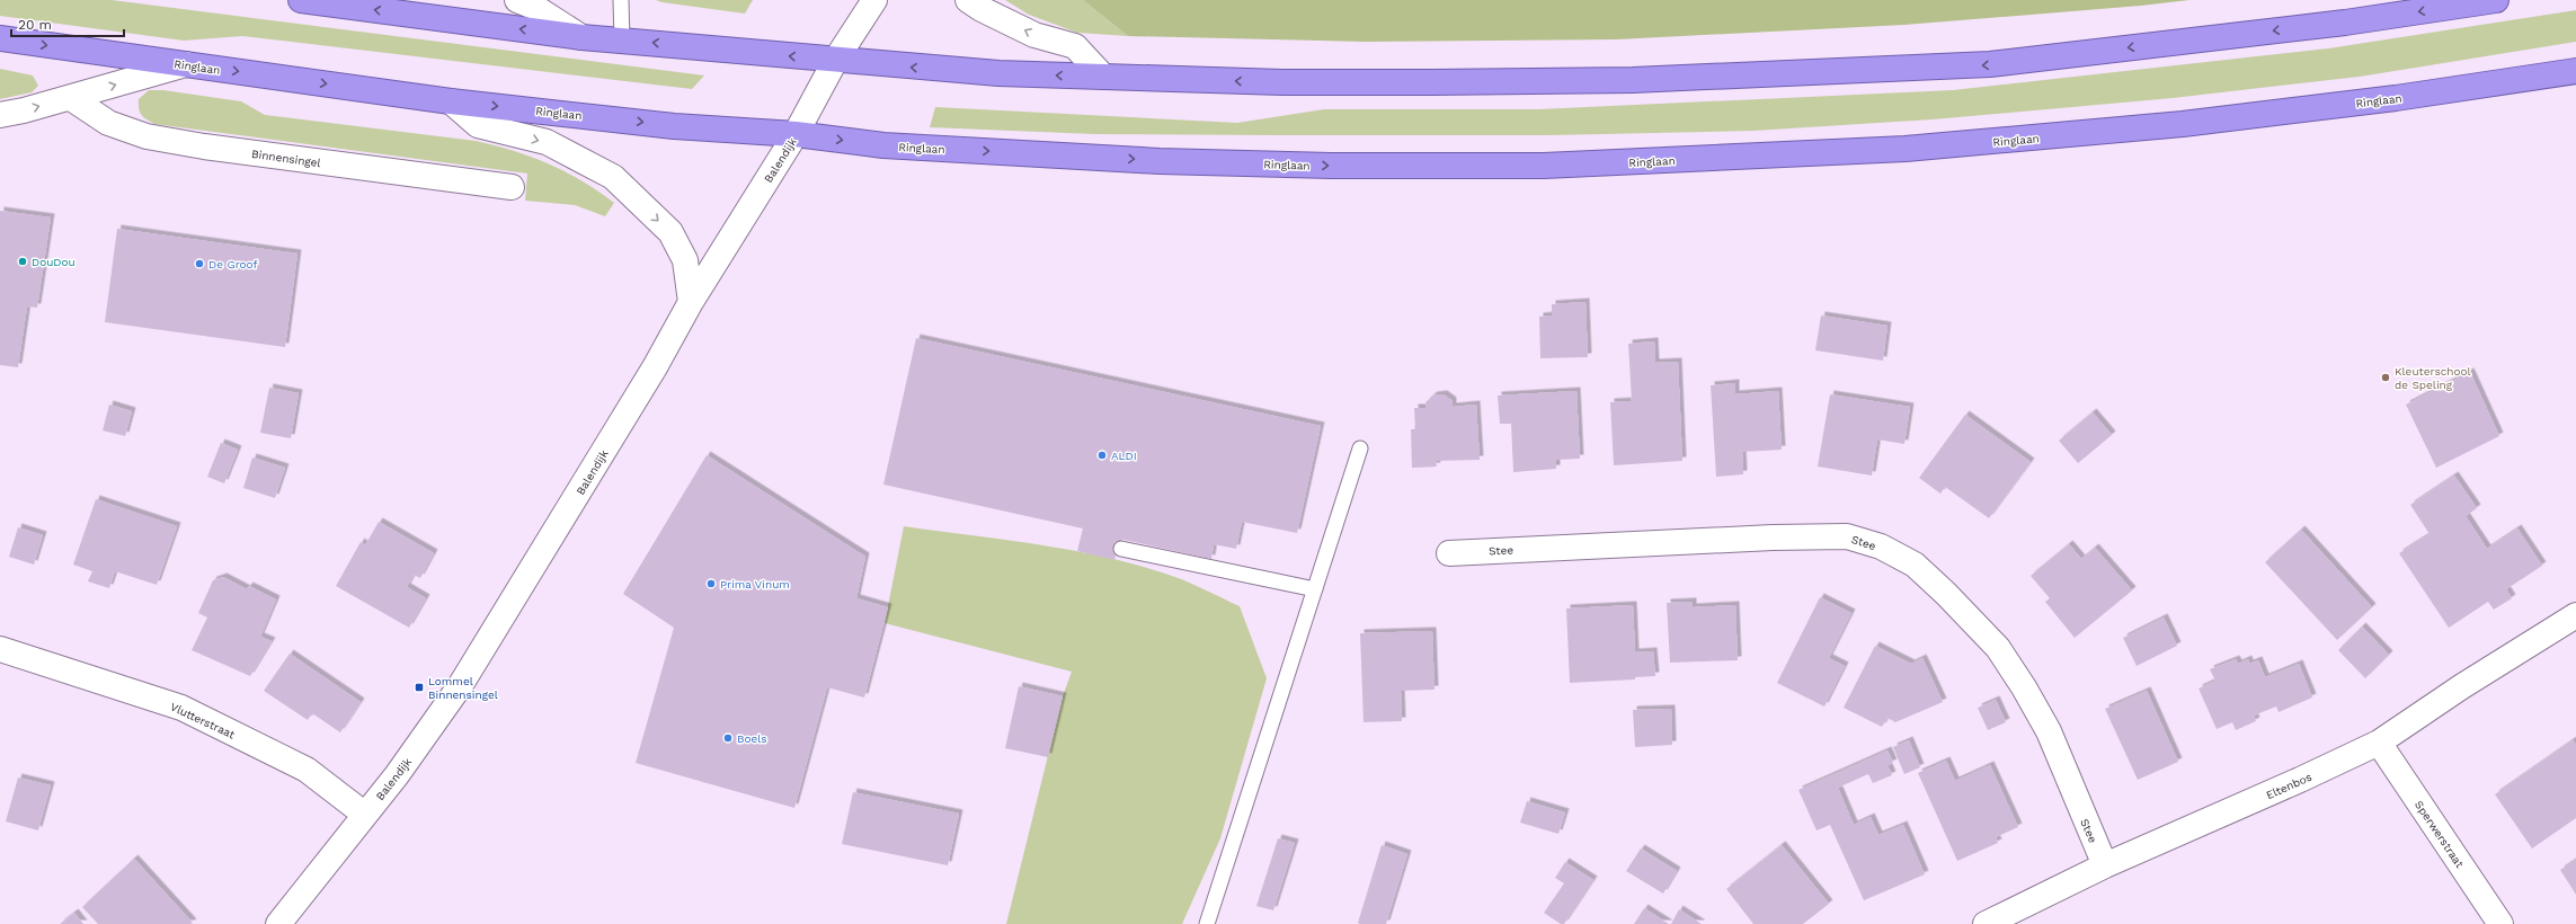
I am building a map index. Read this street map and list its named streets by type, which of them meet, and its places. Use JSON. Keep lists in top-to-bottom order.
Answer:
{
  "streets": {
    "highway": ["Ringlaan"],
    "street": [
      "Binnensingel",
      "Balendijk",
      "Stee",
      "Vlutterstraat",
      "Eltenbos",
      "Sperwerstraat"
    ]
  },
  "crossings": [
    ["Ringlaan", "Balendijk"],
    ["Balendijk", "Vlutterstraat"],
    ["Stee", "Eltenbos"],
    ["Eltenbos", "Sperwerstraat"]
  ],
  "places": {
    "other": [
      "DouDou",
      "De Groof",
      "Kleuterschool de Speling",
      "ALDI",
      "Prima Vinum",
      "Boels"
    ],
    "transit": ["Lommel Binnensingel"]
  },
  "scale_bar": "20 m"
}
